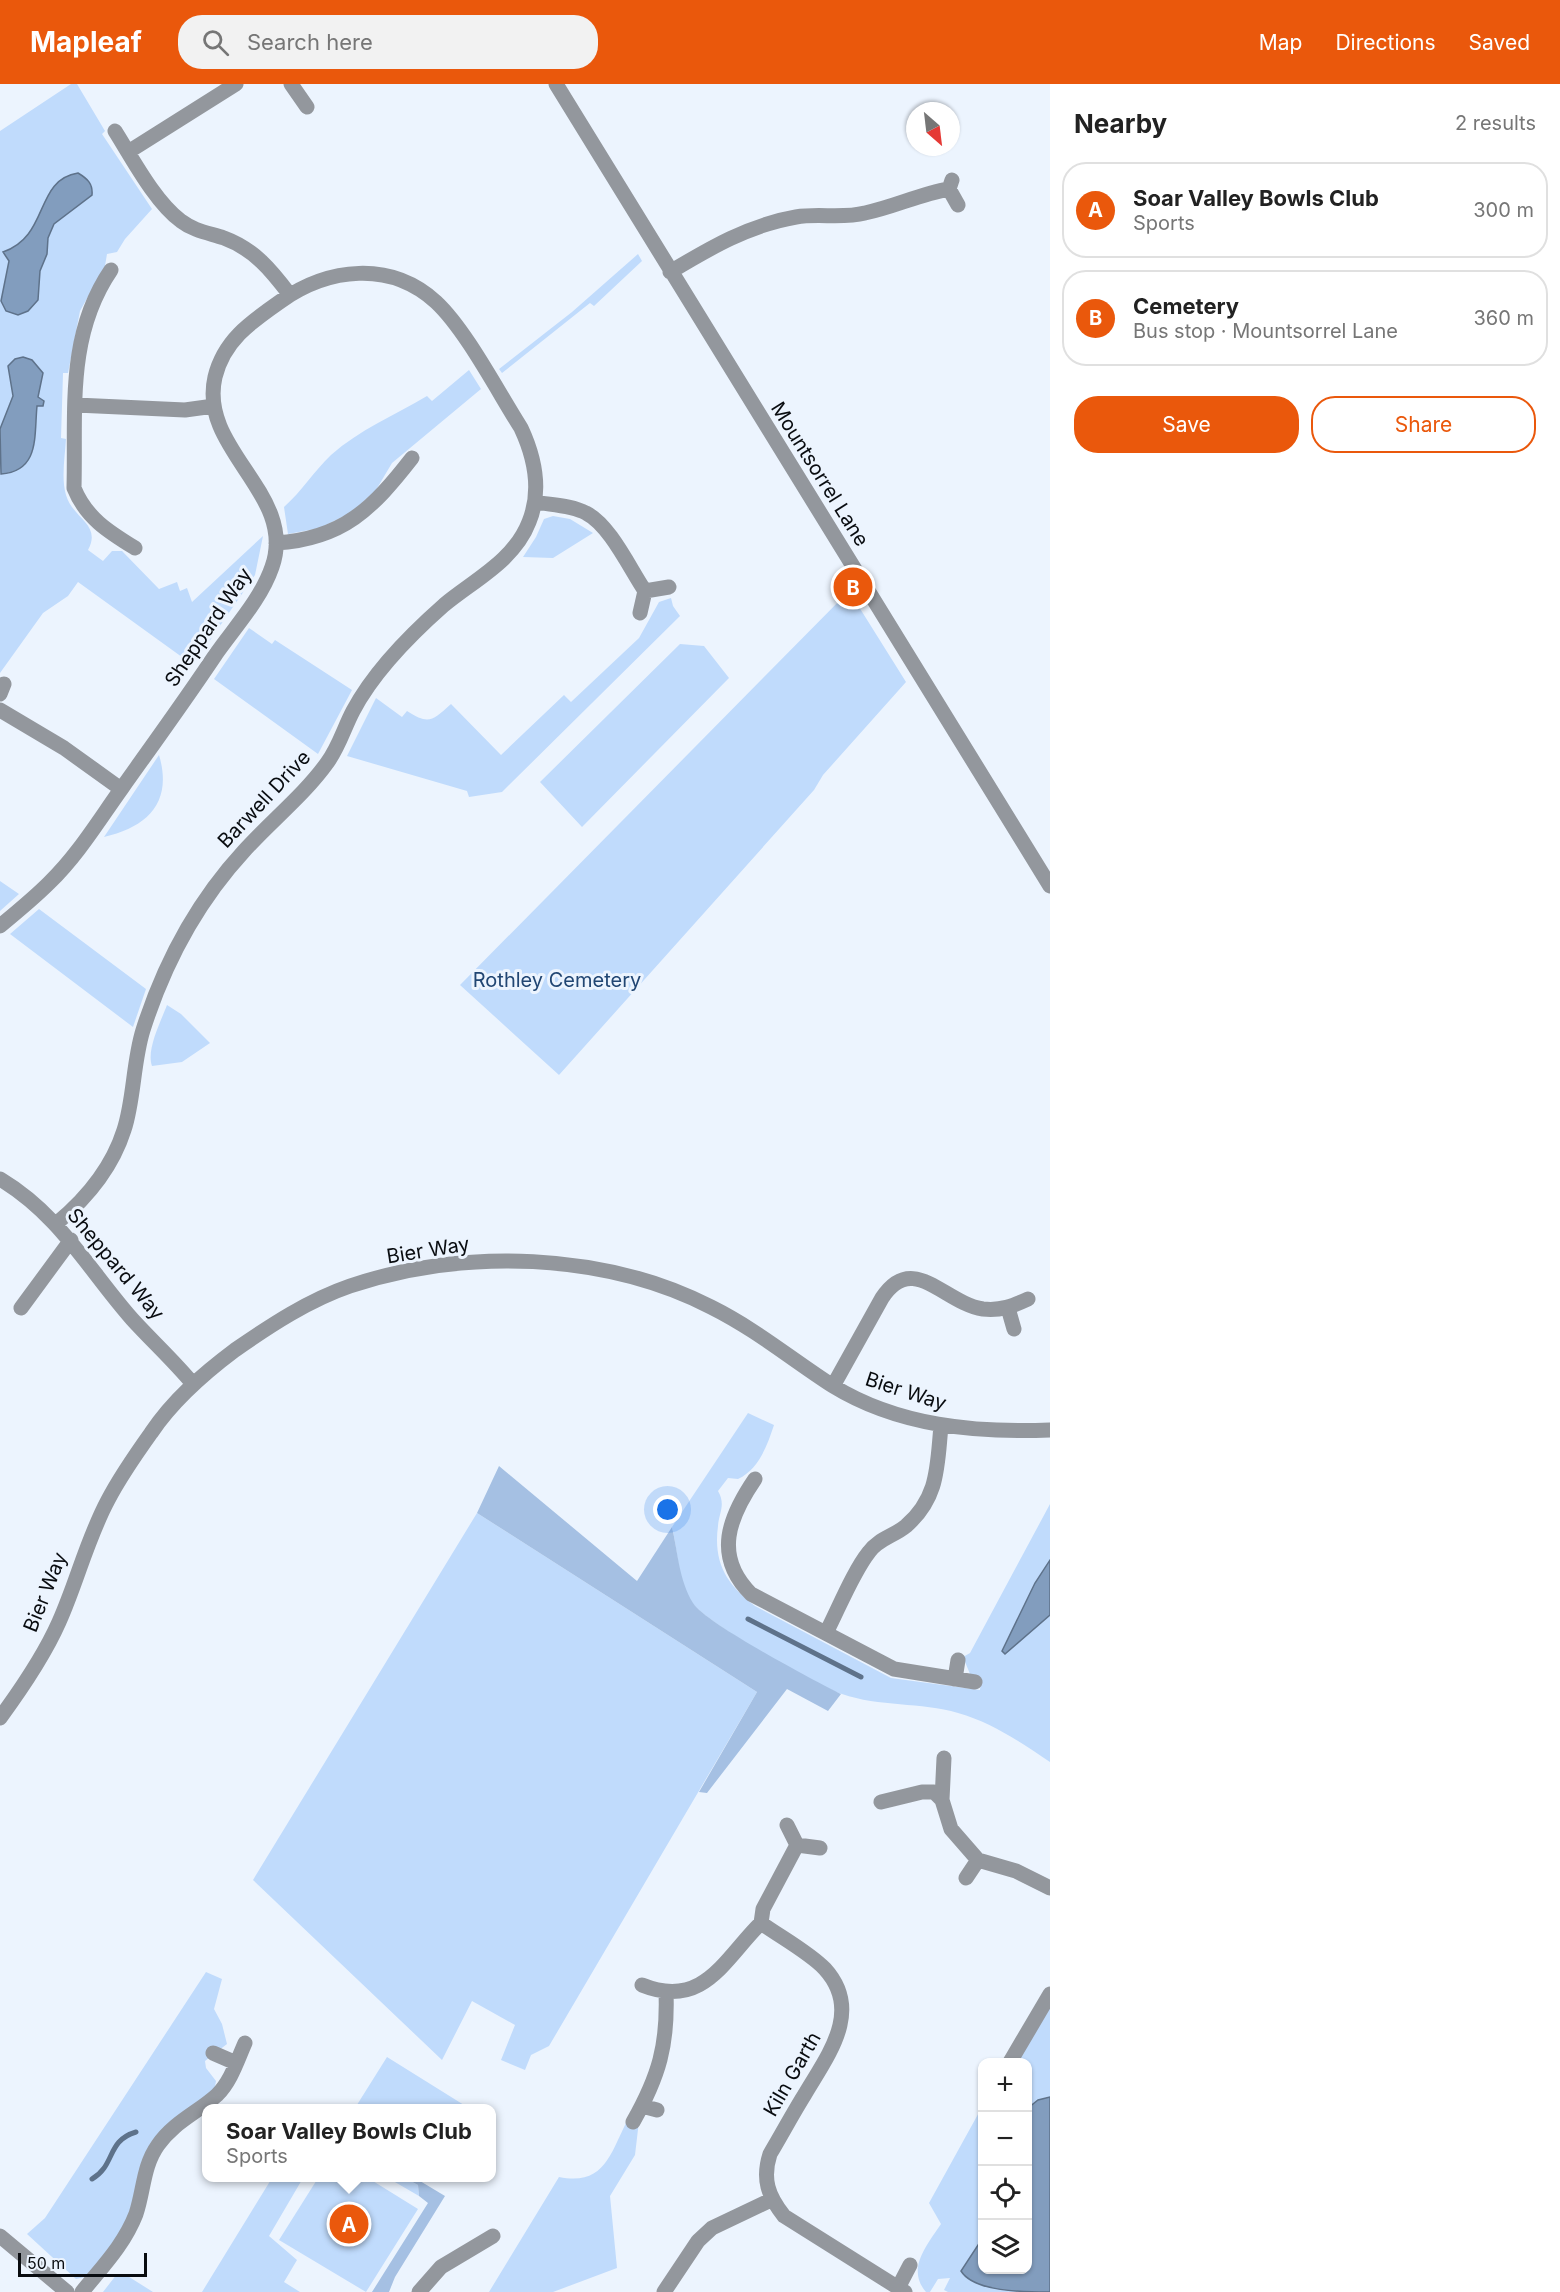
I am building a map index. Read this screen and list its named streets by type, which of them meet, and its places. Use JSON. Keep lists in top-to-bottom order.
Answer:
{
  "streets": {
    "street": [
      "Mountsorrel Lane",
      "Sheppard Way",
      "Barwell Drive",
      "Bier Way",
      "Kiln Garth"
    ]
  },
  "crossings": [
    ["Sheppard Way", "Barwell Drive"],
    ["Sheppard Way", "Bier Way"]
  ],
  "parks": ["Rothley Cemetery"],
  "scale_bar": "50 m",
  "north": "bottom right",
  "page": {
    "header": "Mapleaf",
    "search": "Search here",
    "nav": ["Map", "Directions", "Saved"],
    "heading": ["Nearby", "2 results"],
    "list": [
      {
        "mark": "A",
        "name": "Soar Valley Bowls Club",
        "note": "Sports",
        "value": "300 m"
      },
      {
        "mark": "B",
        "name": "Cemetery",
        "note": "Bus stop · Mountsorrel Lane",
        "value": "360 m"
      }
    ],
    "buttons": ["Save", "Share"],
    "pins": ["B", "A"],
    "map_buttons": ["+", "−"],
    "popup": ["Soar Valley Bowls Club", "Sports"],
    "scale": "50 m"
  }
}
